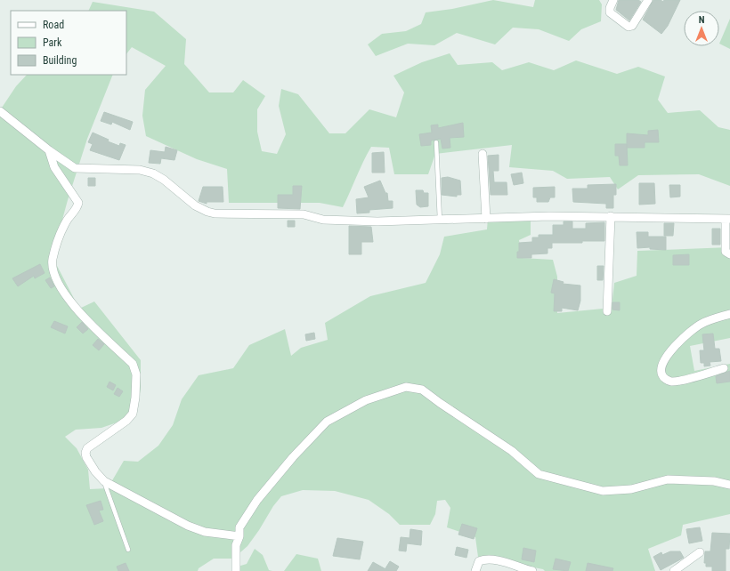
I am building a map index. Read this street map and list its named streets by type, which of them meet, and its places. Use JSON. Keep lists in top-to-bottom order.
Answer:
{
  "legend": ["Road", "Park", "Building"],
  "north": "top"
}
